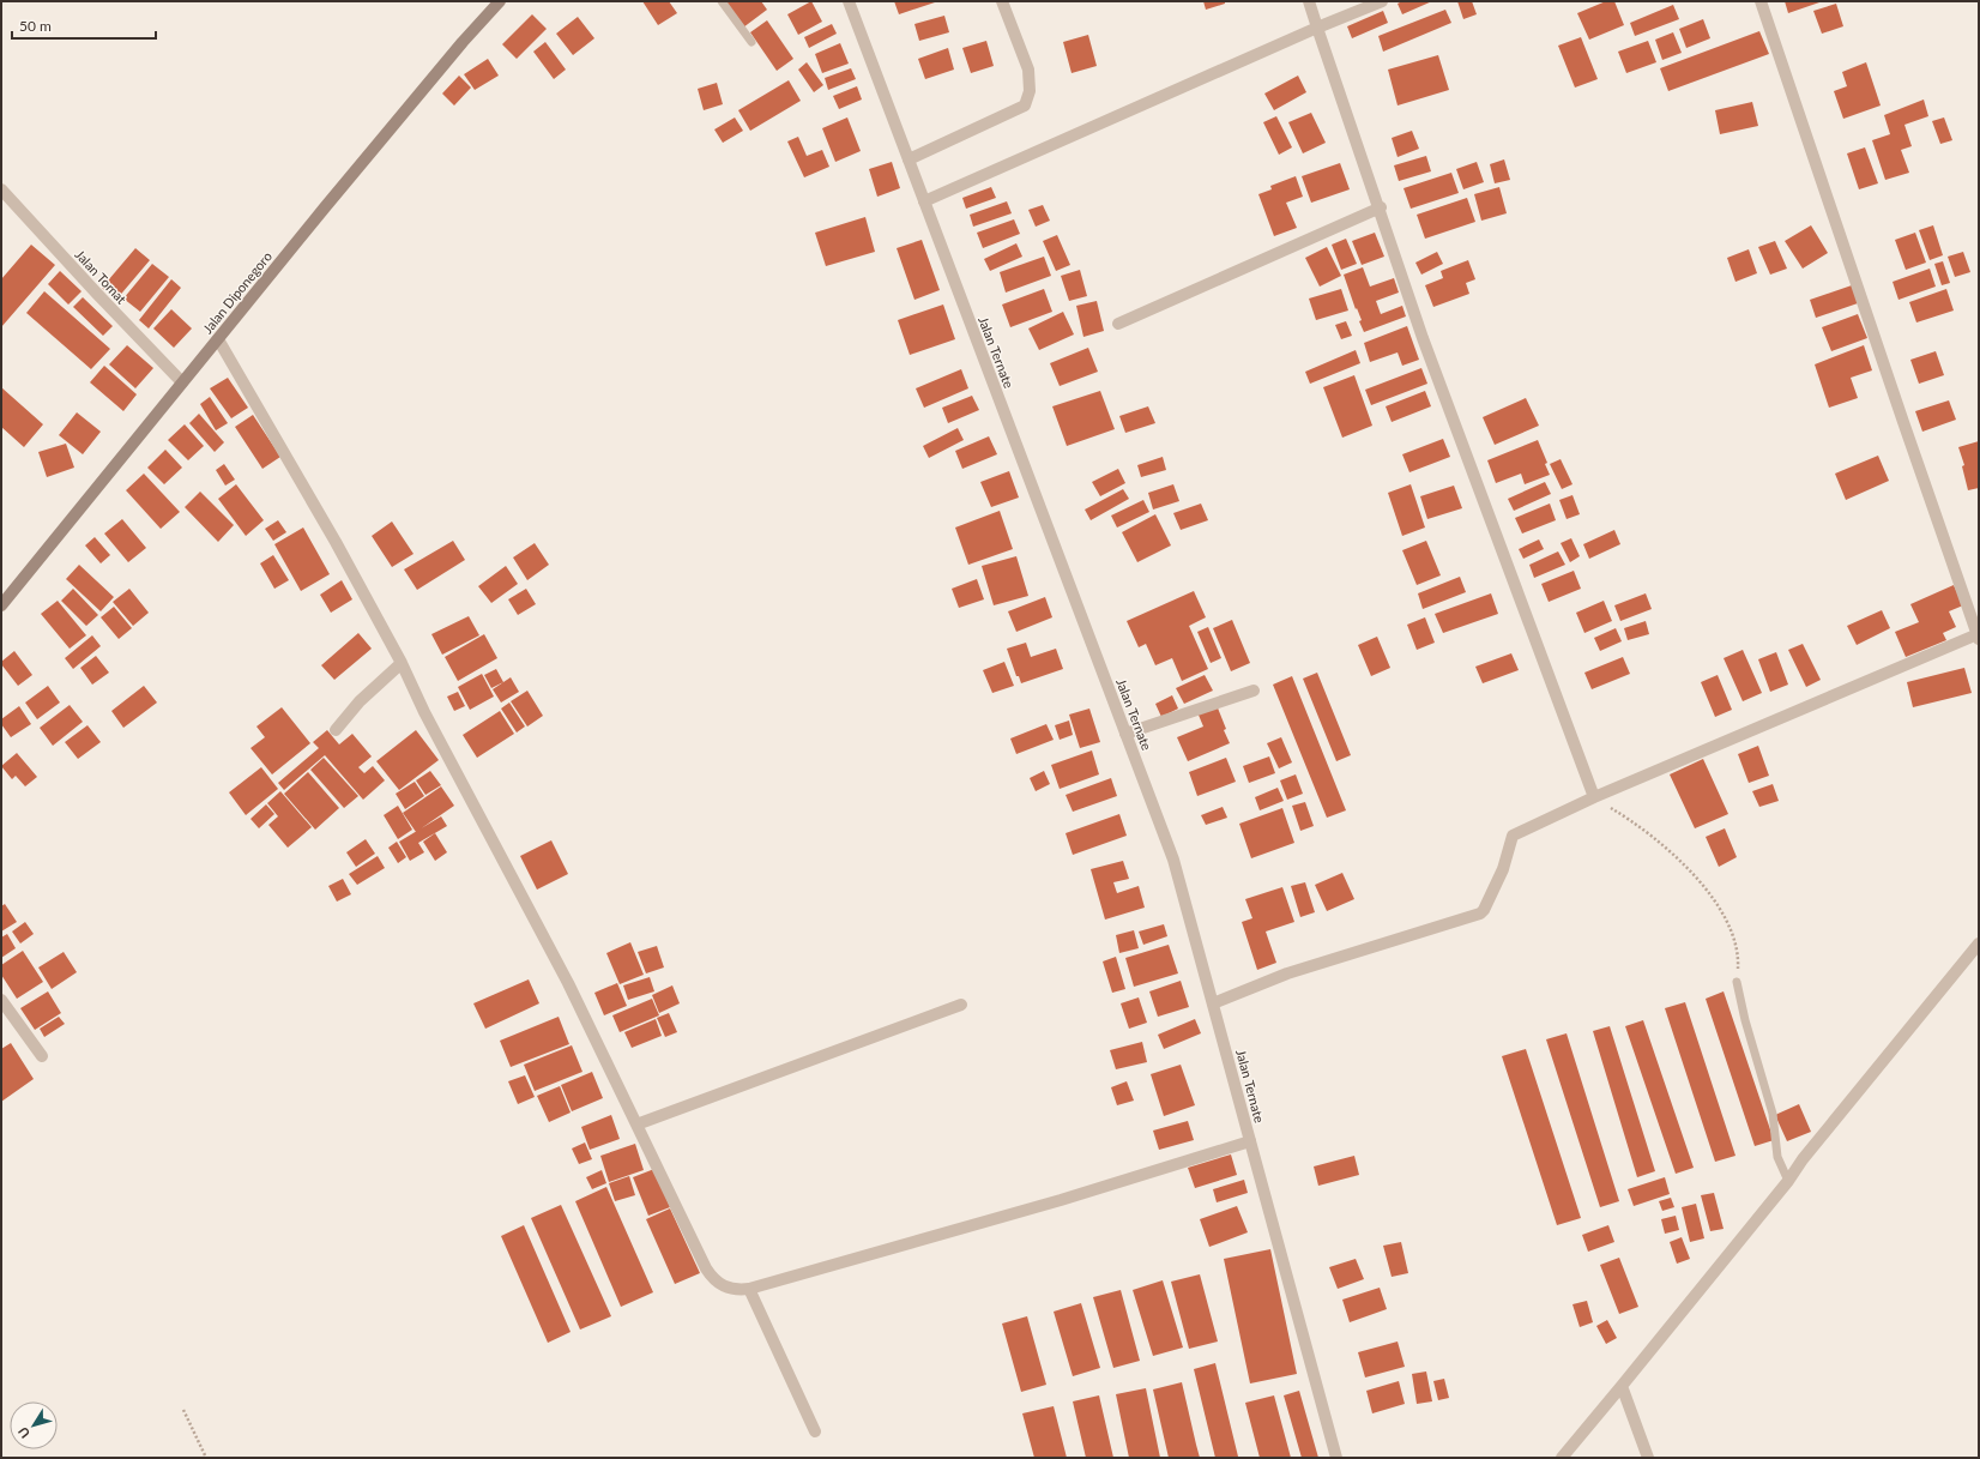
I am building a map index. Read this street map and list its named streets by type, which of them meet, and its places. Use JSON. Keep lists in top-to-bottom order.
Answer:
{
  "streets": {
    "main road": ["Jalan Diponegoro"],
    "street": ["Jalan Tomat", "Jalan Ternate"]
  },
  "crossings": [
    ["Jalan Tomat", "Jalan Diponegoro"]
  ],
  "scale_bar": "50 m",
  "north": "bottom left"
}
